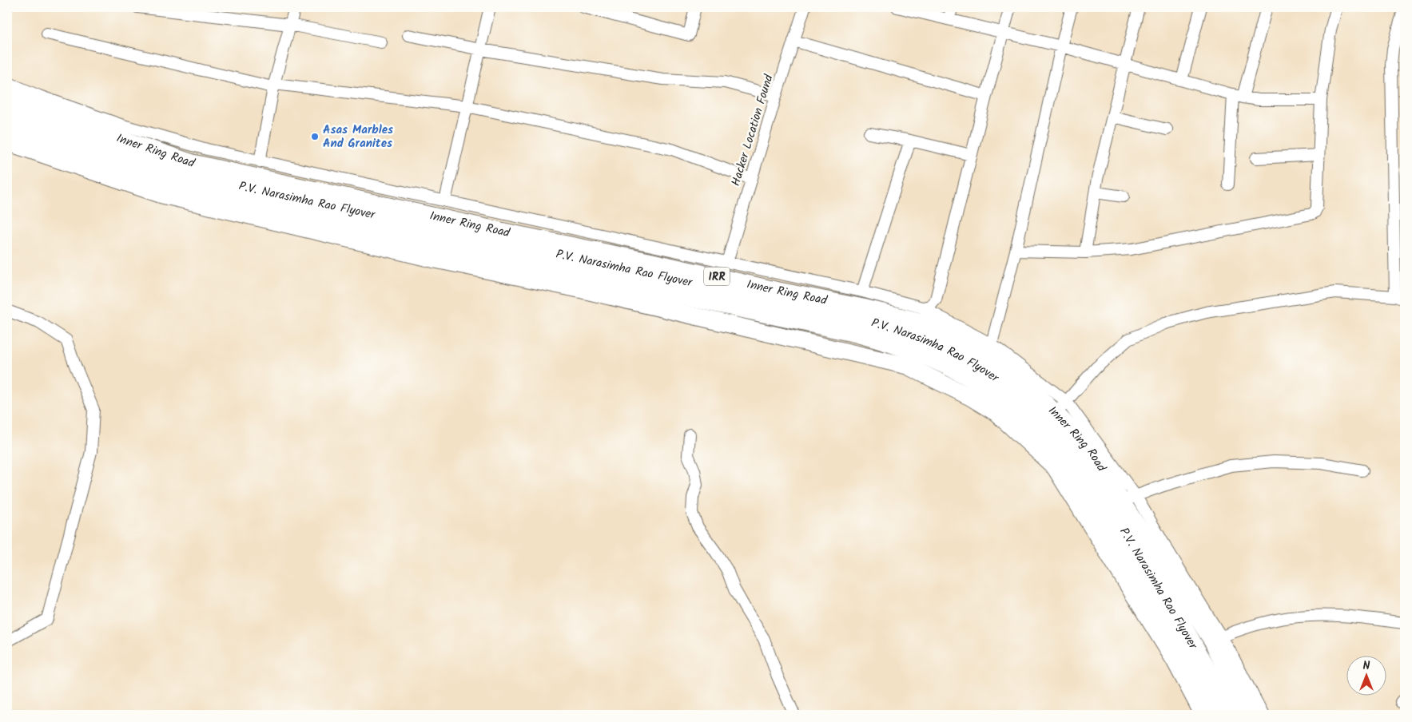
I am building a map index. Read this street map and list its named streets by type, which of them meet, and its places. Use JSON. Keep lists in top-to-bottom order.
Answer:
{
  "streets": {
    "highway": ["P.V. Narasimha Rao Flyover"],
    "main road": ["Inner Ring Road", "IRR"],
    "street": ["Hacker Location Found"]
  },
  "places": ["Asas Marbles And Granites"],
  "north": "top"
}
